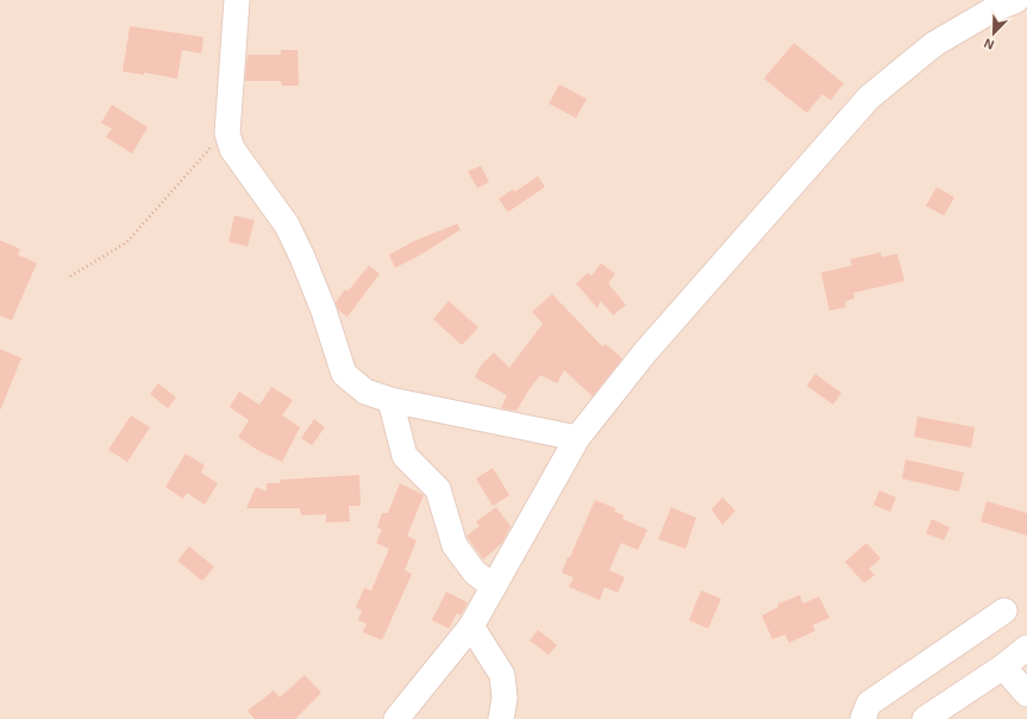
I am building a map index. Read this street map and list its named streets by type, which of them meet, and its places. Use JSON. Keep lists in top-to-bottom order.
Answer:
{
  "north": "bottom left"
}
